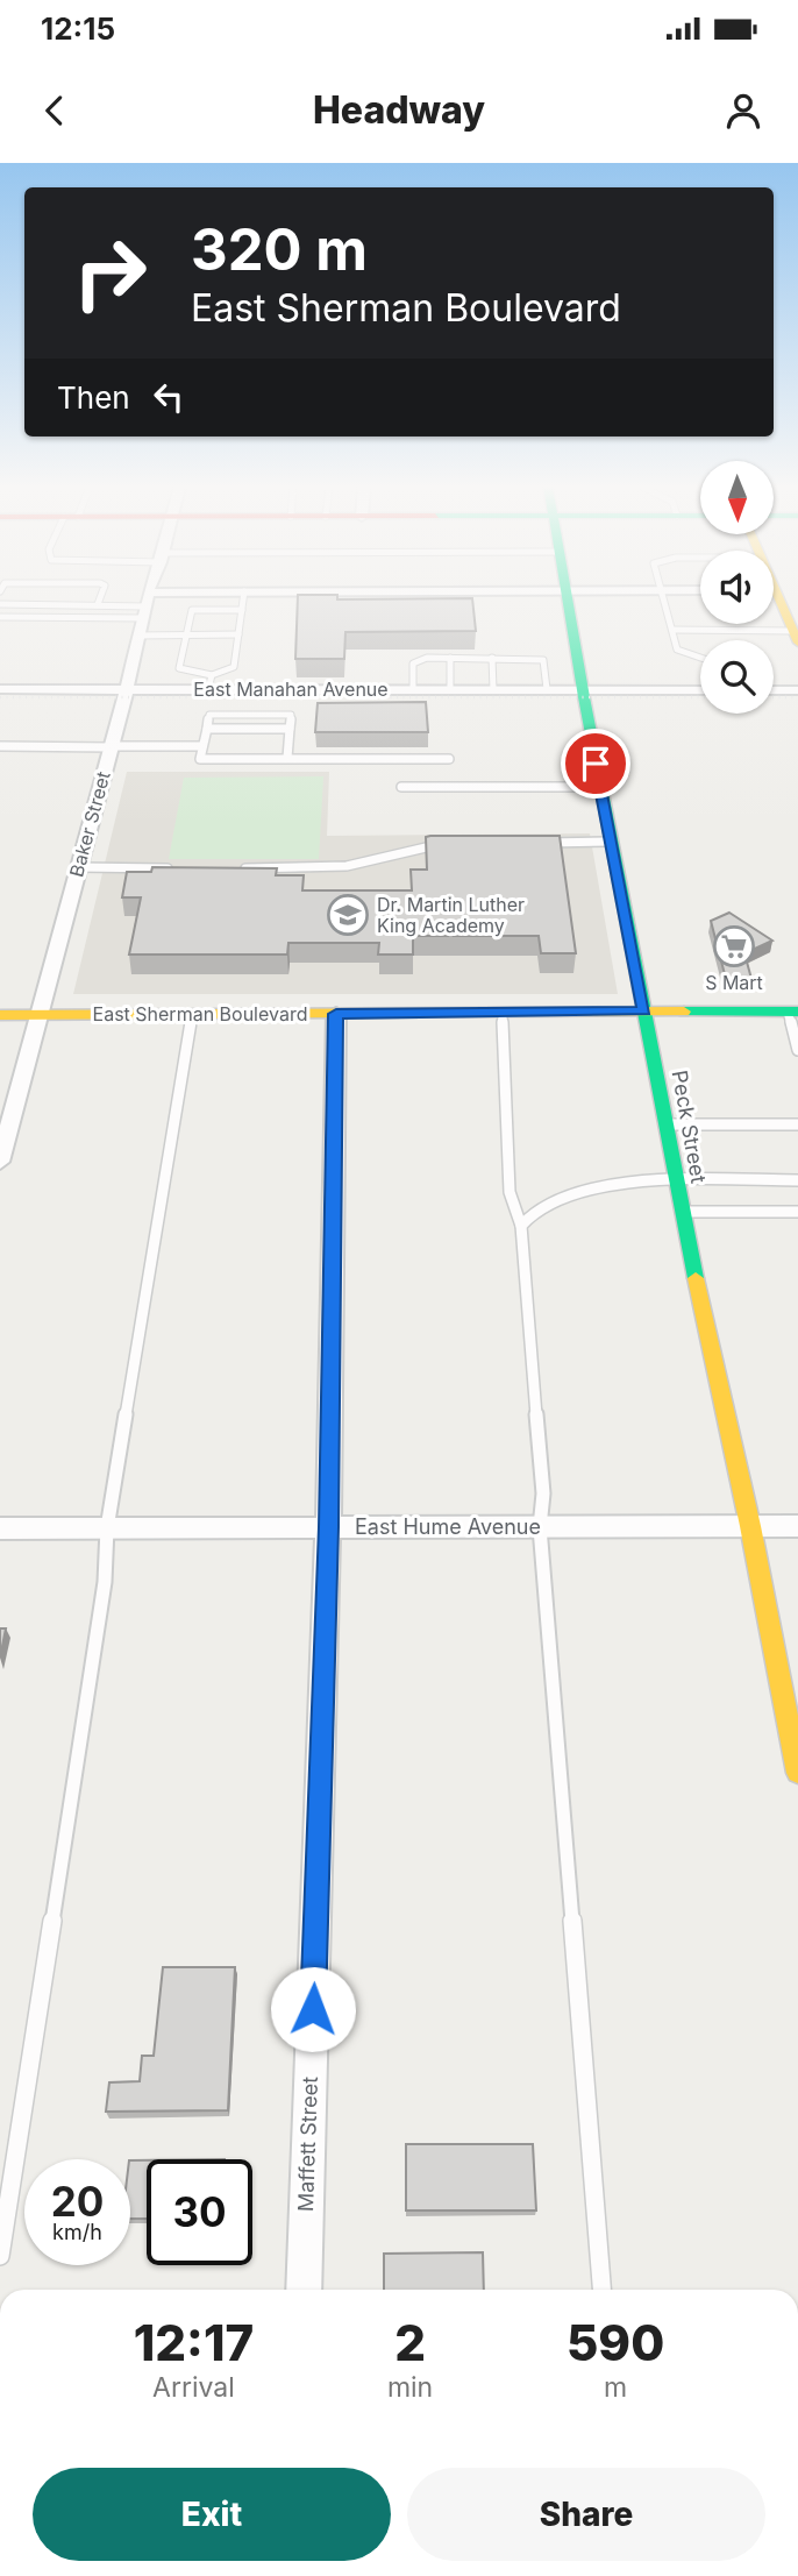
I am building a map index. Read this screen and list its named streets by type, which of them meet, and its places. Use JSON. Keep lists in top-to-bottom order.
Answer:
{
  "streets": {
    "street": [
      "East Manahan Avenue",
      "Baker Street",
      "East Sherman Boulevard",
      "Peck Street",
      "East Hume Avenue",
      "Maffett Street"
    ]
  },
  "crossings": [
    ["East Manahan Avenue", "Baker Street"],
    ["East Manahan Avenue", "Peck Street"],
    ["Baker Street", "East Sherman Boulevard"],
    ["East Sherman Boulevard", "Peck Street"],
    ["East Sherman Boulevard", "Maffett Street"],
    ["Peck Street", "East Hume Avenue"],
    ["East Hume Avenue", "Maffett Street"]
  ],
  "places": {
    "school or university": ["Dr. Martin Luther King Academy"],
    "supermarket": ["S Mart"]
  },
  "north": "bottom",
  "page": {
    "status": "12:15",
    "header": "Headway",
    "turn": ["320 m", "East Sherman Boulevard"],
    "then": "Then",
    "speed": "20 km/h",
    "limit": "30",
    "eta": [
      "12:17",
      "Arrival",
      "2",
      "min",
      "590",
      "m"
    ],
    "buttons": ["Exit", "Share"]
  }
}
